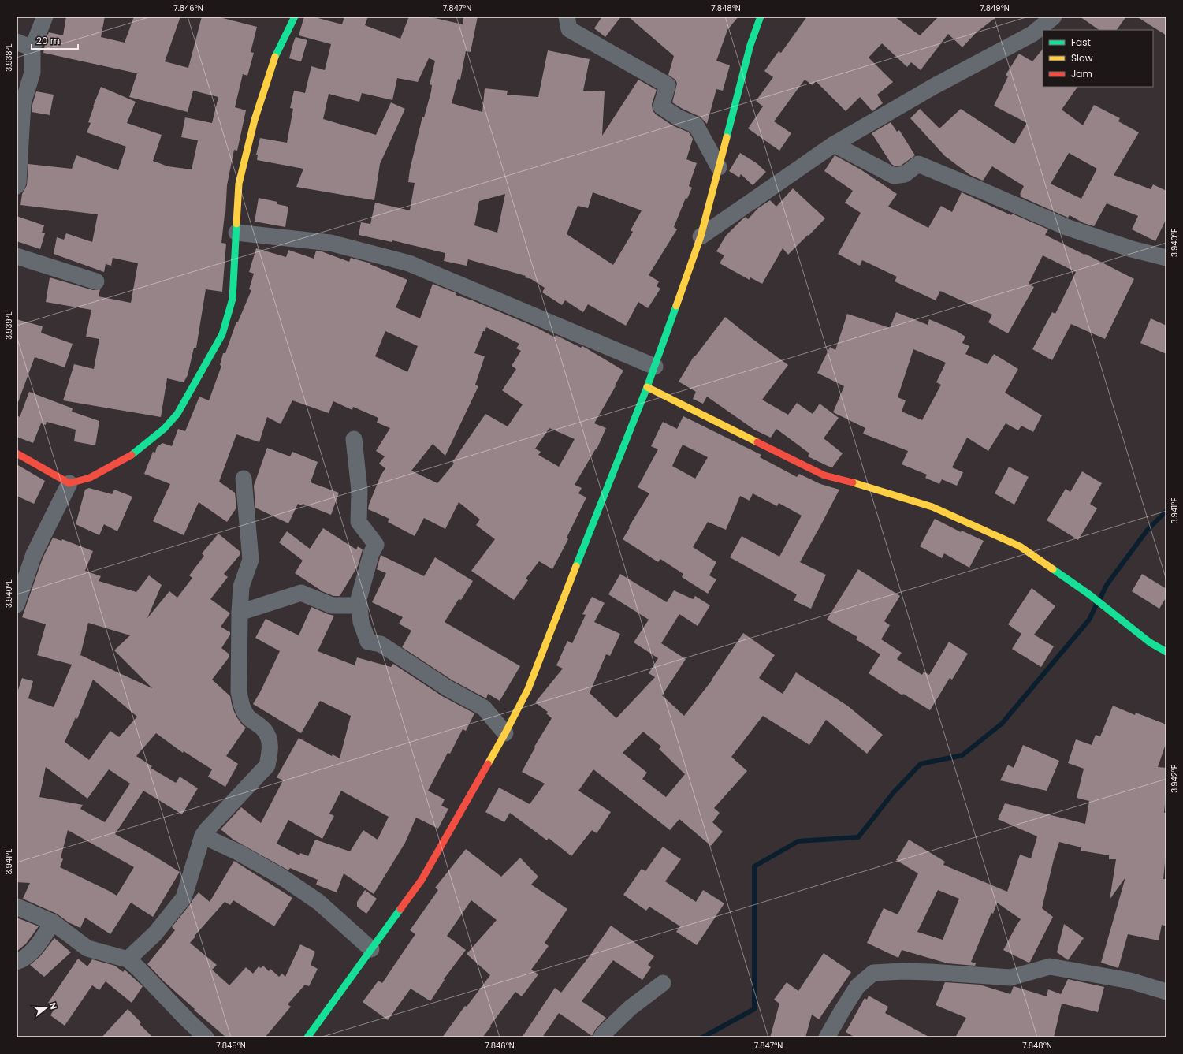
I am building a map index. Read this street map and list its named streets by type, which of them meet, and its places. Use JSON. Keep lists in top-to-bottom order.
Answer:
{
  "legend": ["Fast", "Slow", "Jam"],
  "scale_bar": "20 m",
  "north": "right",
  "coordinates": [
    "7.846°N",
    "7.847°N",
    "7.848°N",
    "7.849°N",
    "3.938°E",
    "3.940°E",
    "3.939°E",
    "3.941°E",
    "3.942°E",
    "7.845°N"
  ]
}
